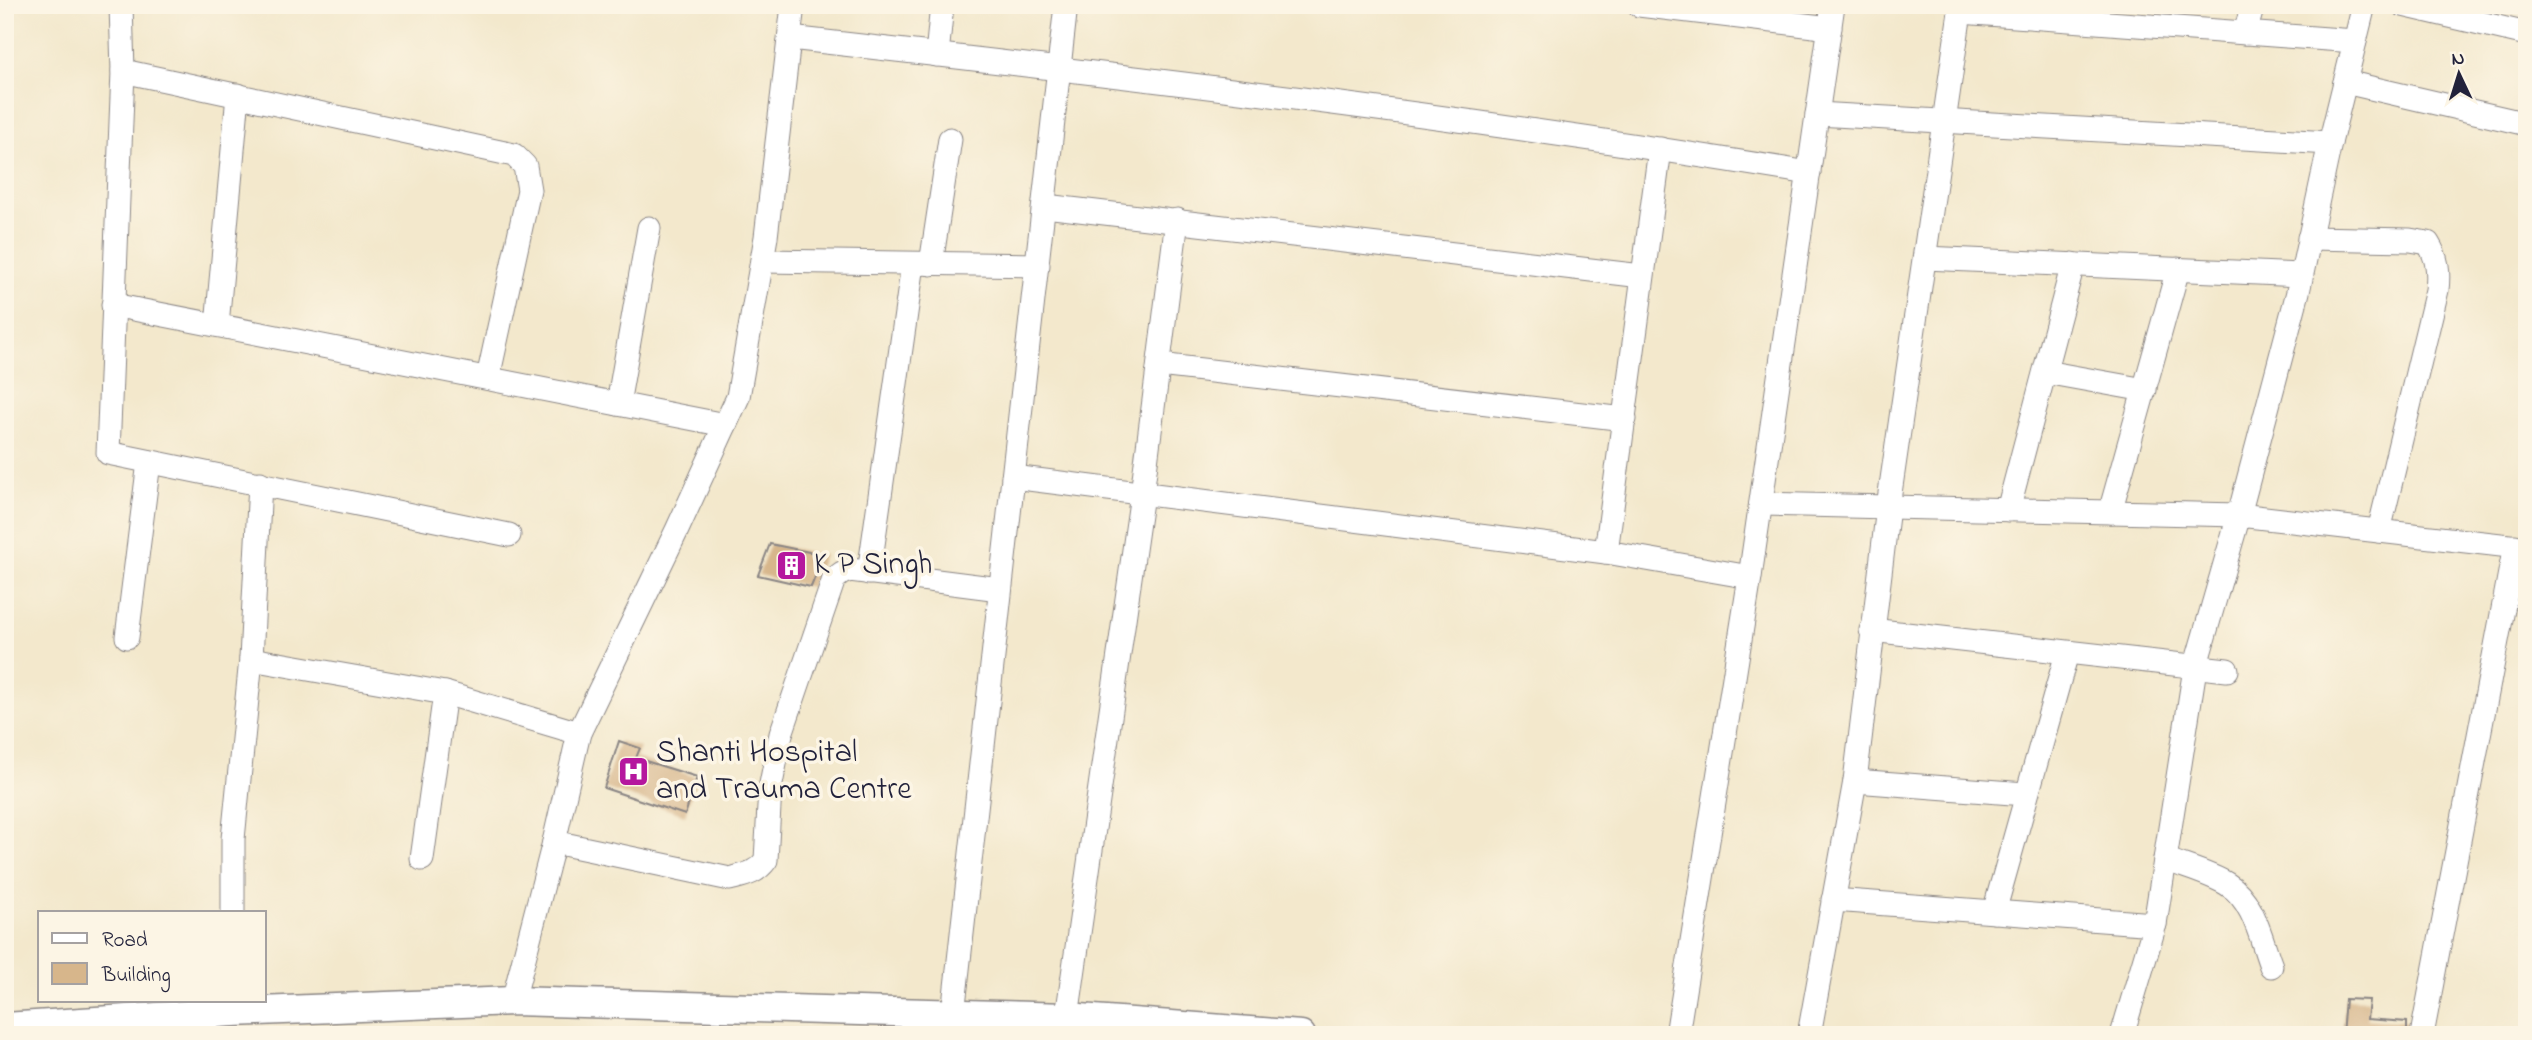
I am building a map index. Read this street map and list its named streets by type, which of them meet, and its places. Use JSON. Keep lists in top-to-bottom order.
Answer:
{
  "places": {
    "building": ["K P Singh"],
    "hospital": ["Shanti Hospital and Trauma Centre"]
  },
  "legend": ["Road", "Building"],
  "north": "top"
}
